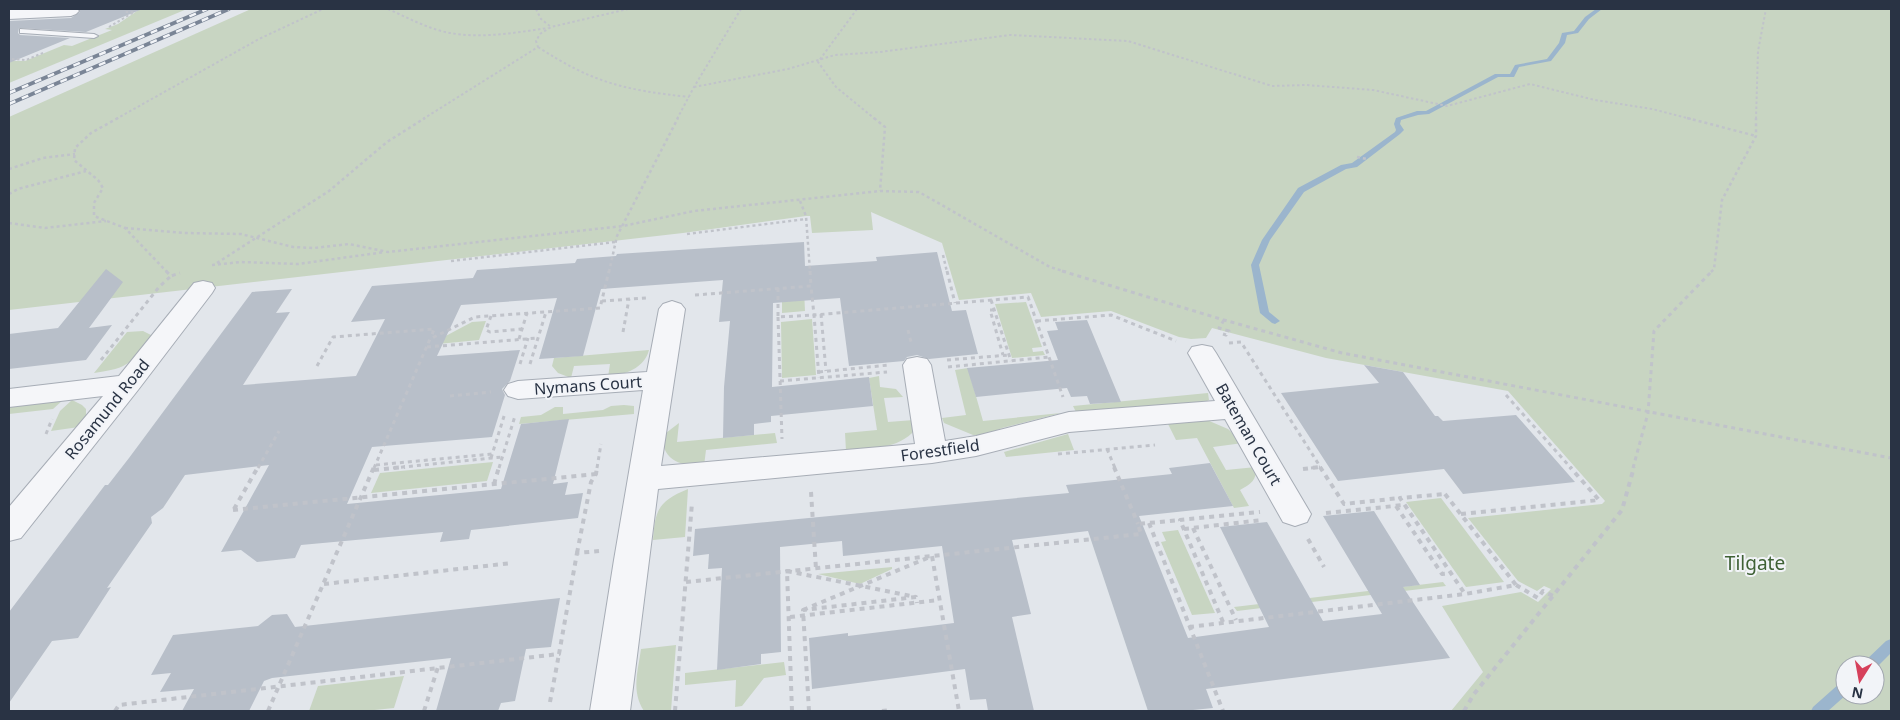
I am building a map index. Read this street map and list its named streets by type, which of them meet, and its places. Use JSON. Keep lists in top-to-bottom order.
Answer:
{
  "streets": {
    "street": [
      "Nymans Court",
      "Rosamund Road",
      "Bateman Court",
      "Forestfield"
    ]
  },
  "crossings": [
    ["Bateman Court", "Forestfield"]
  ],
  "parks": ["Tilgate"],
  "north": "bottom"
}
